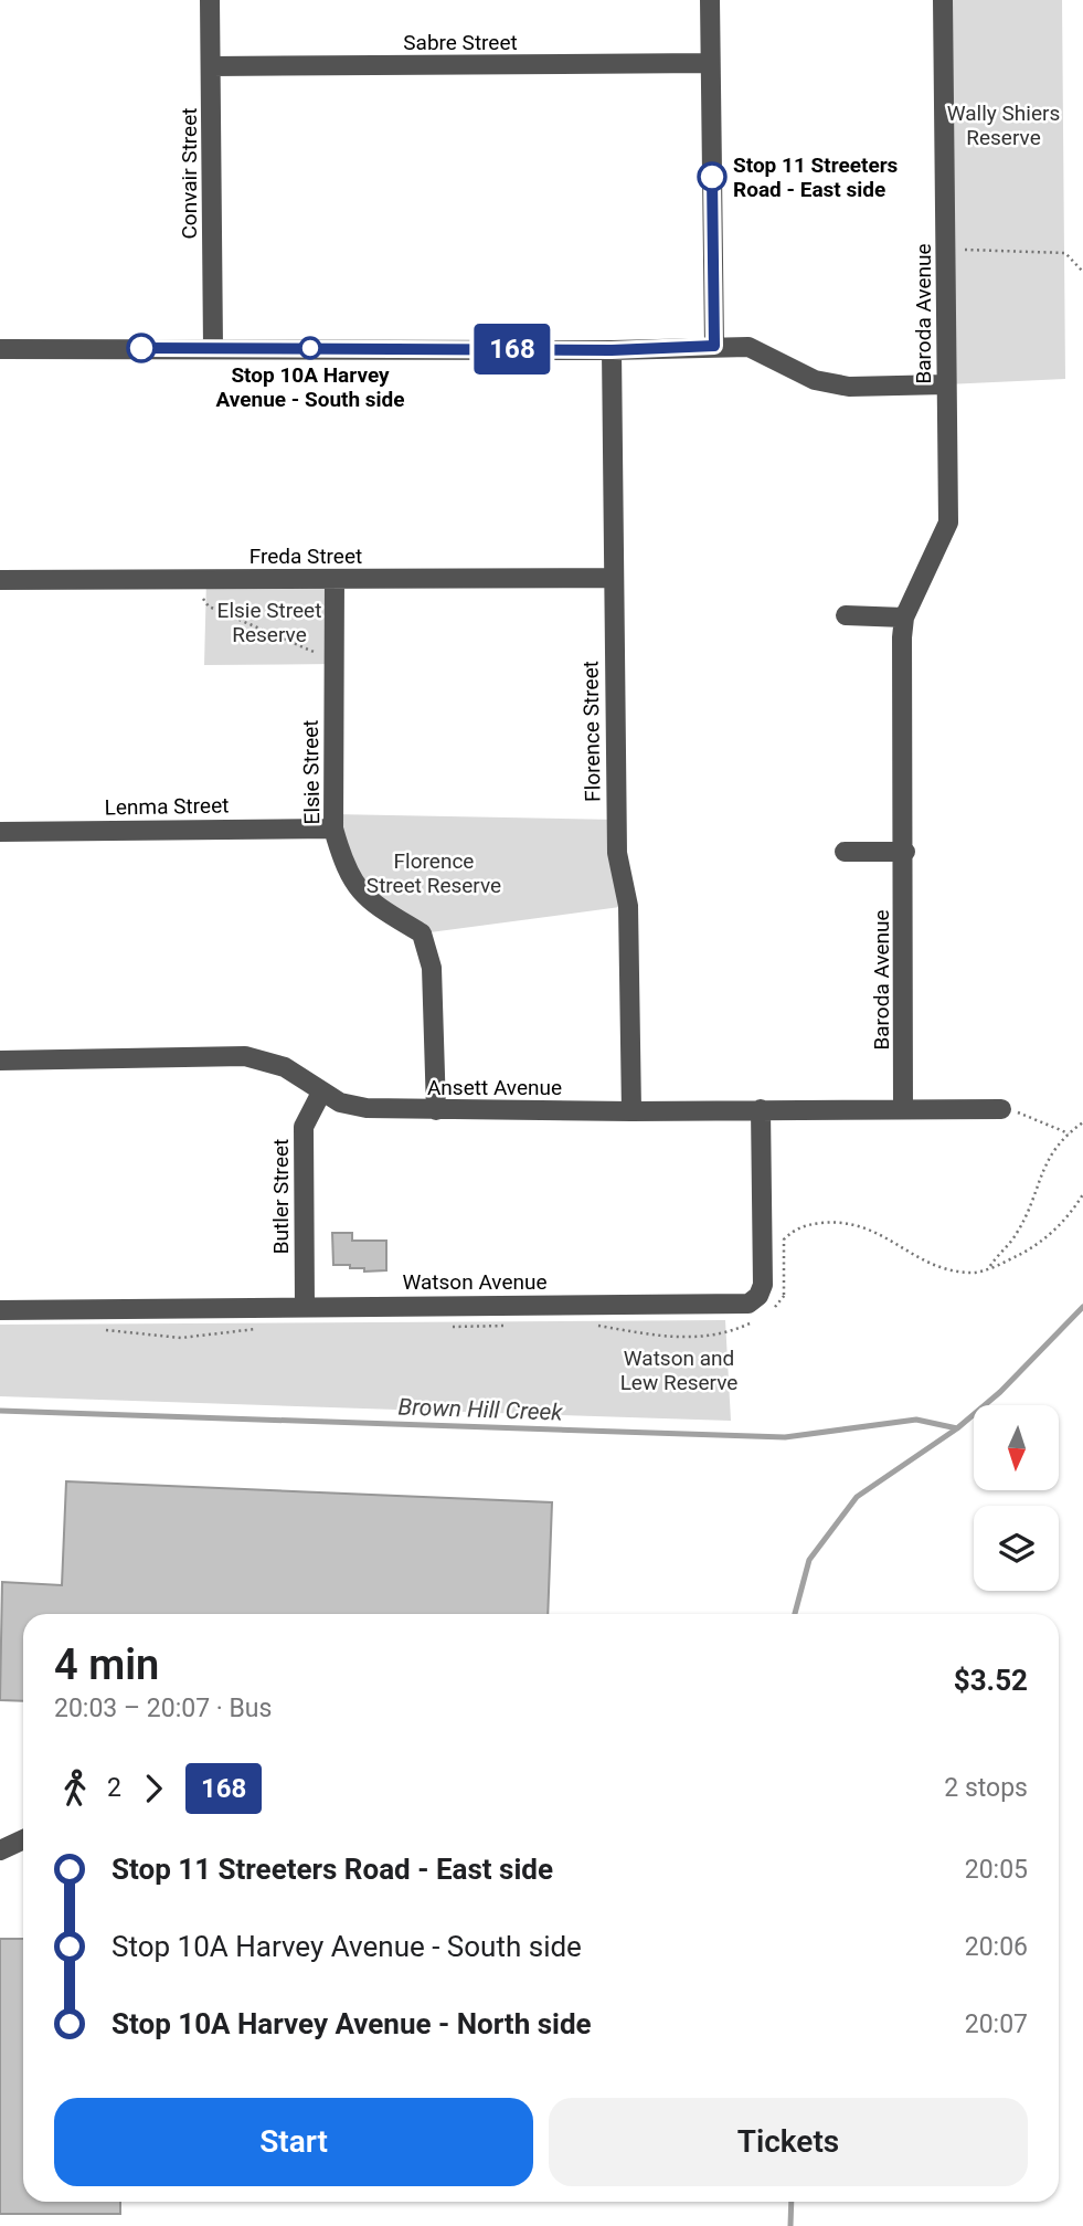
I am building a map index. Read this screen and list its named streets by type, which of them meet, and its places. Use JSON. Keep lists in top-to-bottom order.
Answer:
{
  "streets": {
    "street": [
      "Sabre Street",
      "Convair Street",
      "Baroda Avenue",
      "Freda Street",
      "Florence Street",
      "Elsie Street",
      "Lenma Street",
      "Ansett Avenue",
      "Butler Street",
      "Watson Avenue"
    ]
  },
  "crossings": [
    ["Sabre Street", "Convair Street"],
    ["Baroda Avenue", "Ansett Avenue"],
    ["Freda Street", "Florence Street"],
    ["Freda Street", "Elsie Street"],
    ["Florence Street", "Ansett Avenue"],
    ["Elsie Street", "Lenma Street"],
    ["Elsie Street", "Ansett Avenue"],
    ["Ansett Avenue", "Butler Street"],
    ["Butler Street", "Watson Avenue"]
  ],
  "water": ["Brown Hill Creek"],
  "parks": [
    "Wally Shiers Reserve",
    "Elsie Street Reserve",
    "Florence Street Reserve",
    "Watson and Lew Reserve"
  ],
  "places": ["Stop 11 Streeters Road - East side", "Stop 10A Harvey Avenue - South side"],
  "lines": ["bus line 168"],
  "north": "bottom",
  "page": {
    "on_map": "168",
    "heading": ["4 min", "20:03 – 20:07 · Bus", "$3.52"],
    "legs": ["2", "168", "2 stops"],
    "list": [
      {
        "name": "Stop 11 Streeters Road - East side",
        "value": "20:05"
      },
      {
        "name": "Stop 10A Harvey Avenue - South side",
        "value": "20:06"
      },
      {
        "name": "Stop 10A Harvey Avenue - North side",
        "value": "20:07"
      }
    ],
    "buttons": ["Start", "Tickets"]
  }
}
